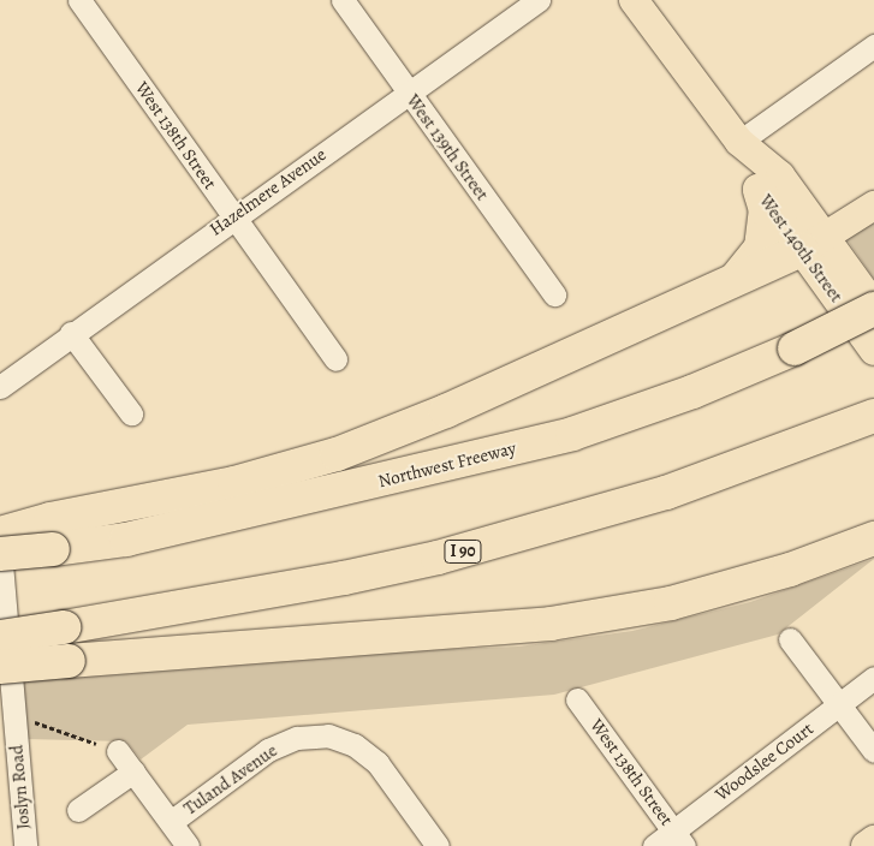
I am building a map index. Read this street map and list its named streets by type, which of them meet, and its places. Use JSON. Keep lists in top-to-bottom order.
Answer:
{
  "streets": {
    "highway": ["Northwest Freeway", "I 90"],
    "main road": ["West 140th Street"],
    "street": [
      "West 138th Street",
      "West 139th Street",
      "Hazelmere Avenue",
      "Woodslee Court",
      "Tuland Avenue",
      "Joslyn Road"
    ]
  },
  "crossings": [
    ["West 138th Street", "Hazelmere Avenue"],
    ["West 138th Street", "Woodslee Court"],
    ["West 139th Street", "Hazelmere Avenue"],
    ["West 140th Street", "Northwest Freeway"]
  ]
}
